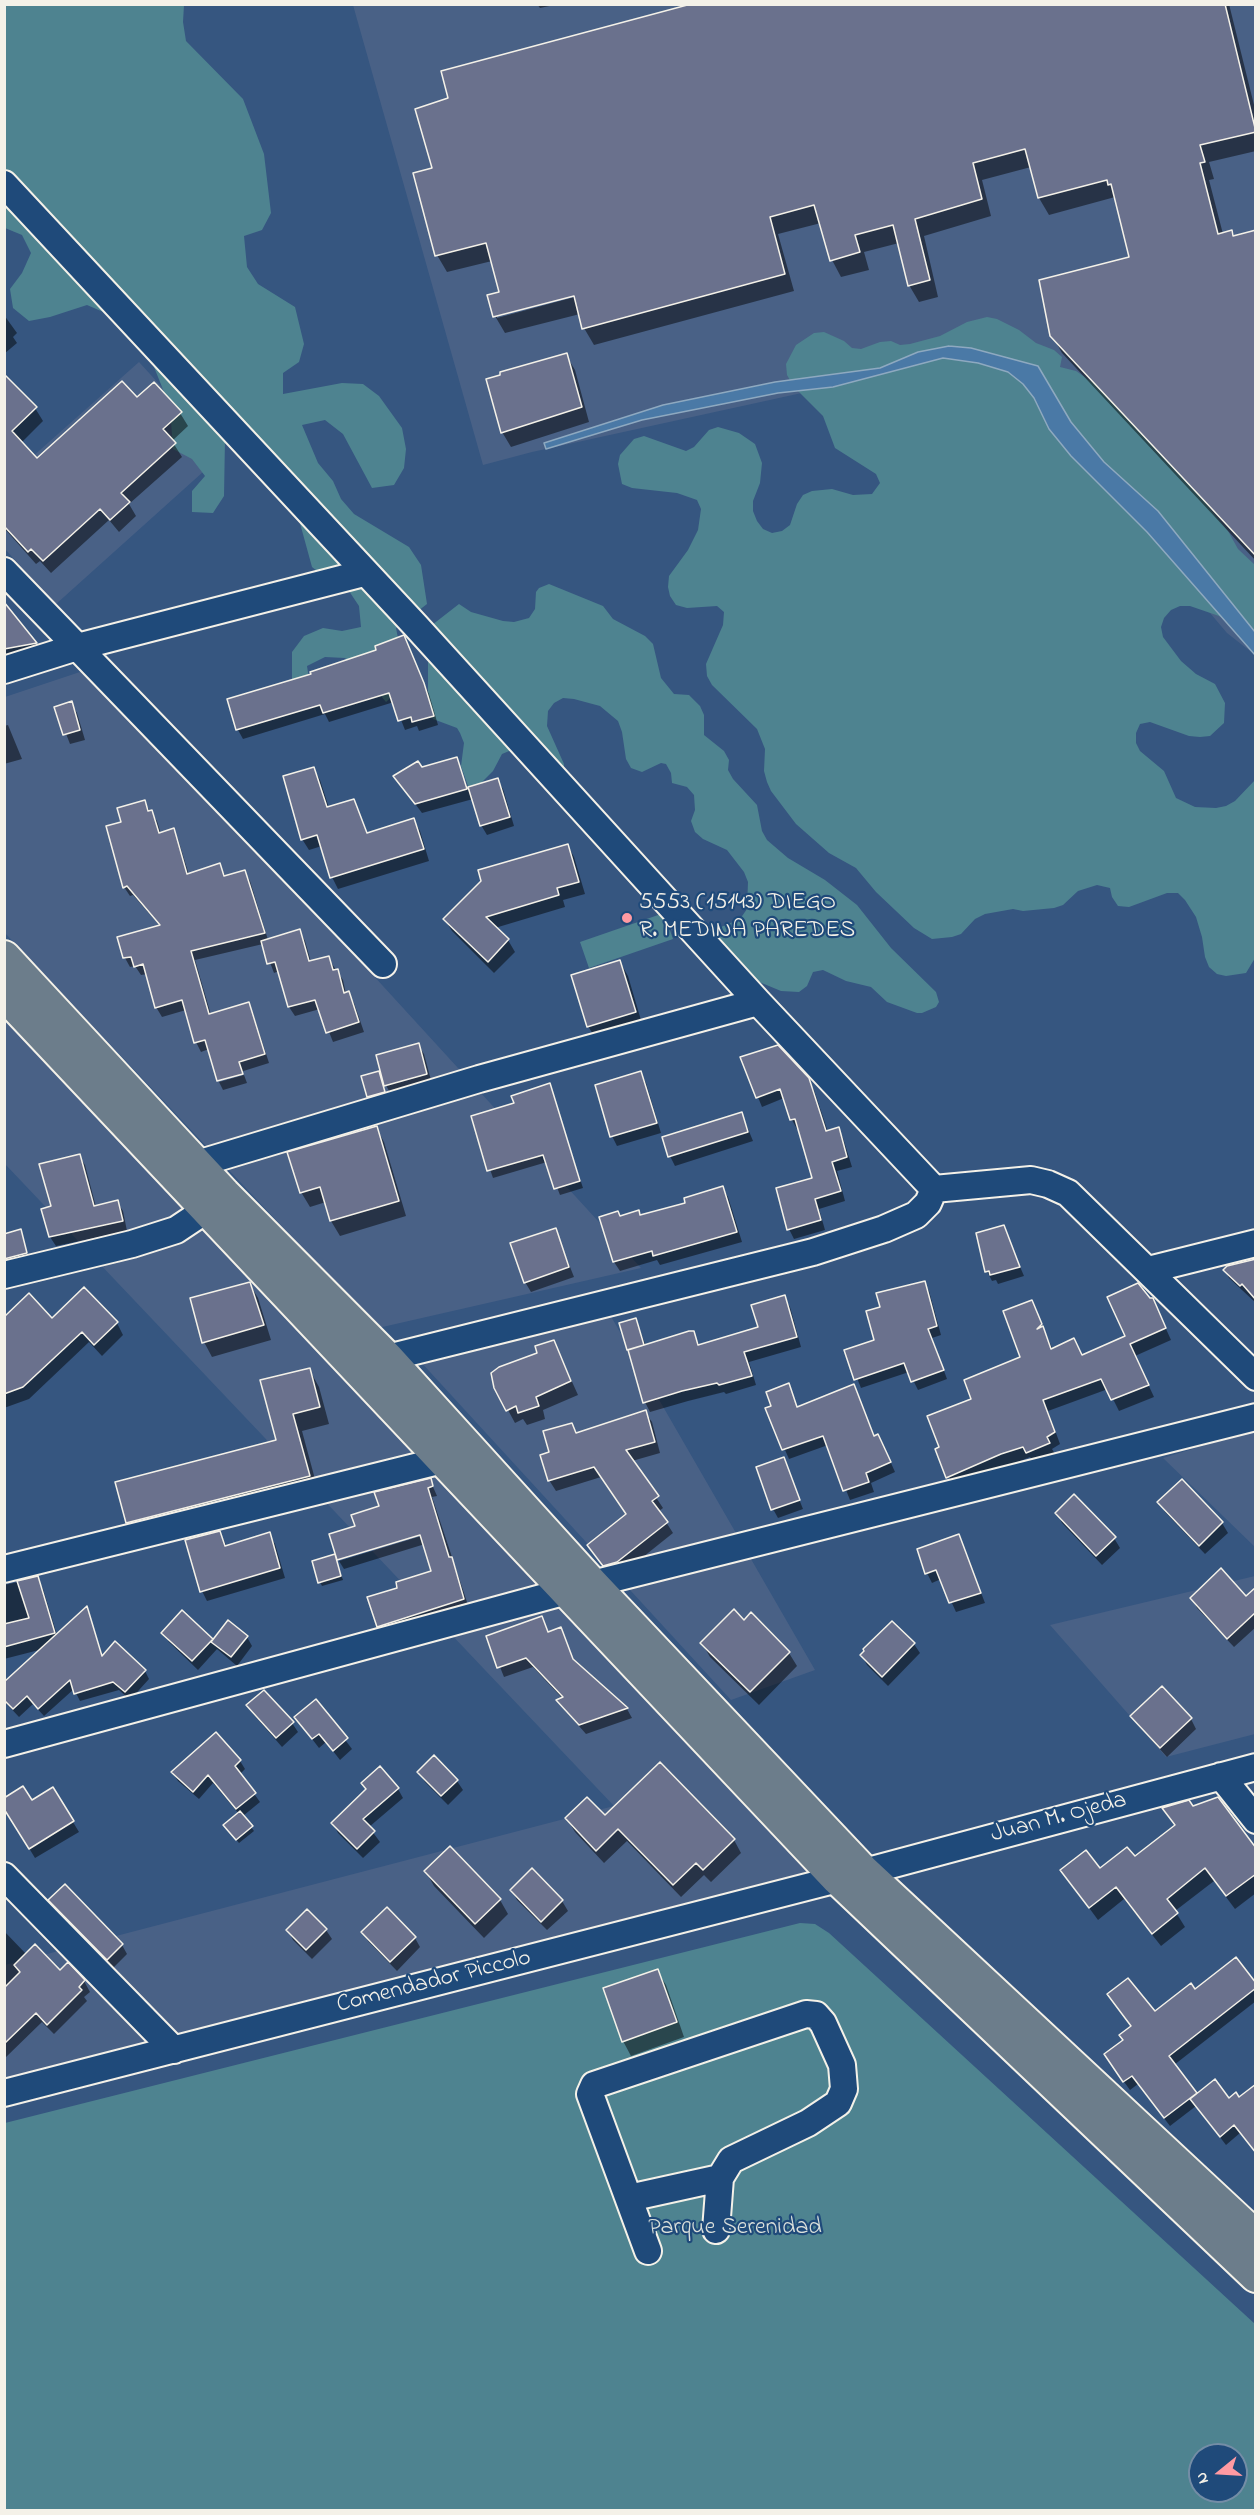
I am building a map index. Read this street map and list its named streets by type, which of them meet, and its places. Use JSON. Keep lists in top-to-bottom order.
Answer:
{
  "streets": {
    "street": ["Juan M. Ojeda", "Comendador Piccolo"]
  },
  "crossings": [
    ["Juan M. Ojeda", "Comendador Piccolo"]
  ],
  "parks": ["Parque Serenidad"],
  "places": ["5553 (15143) DIEGO R. MEDINA PAREDES"],
  "north": "left"
}
